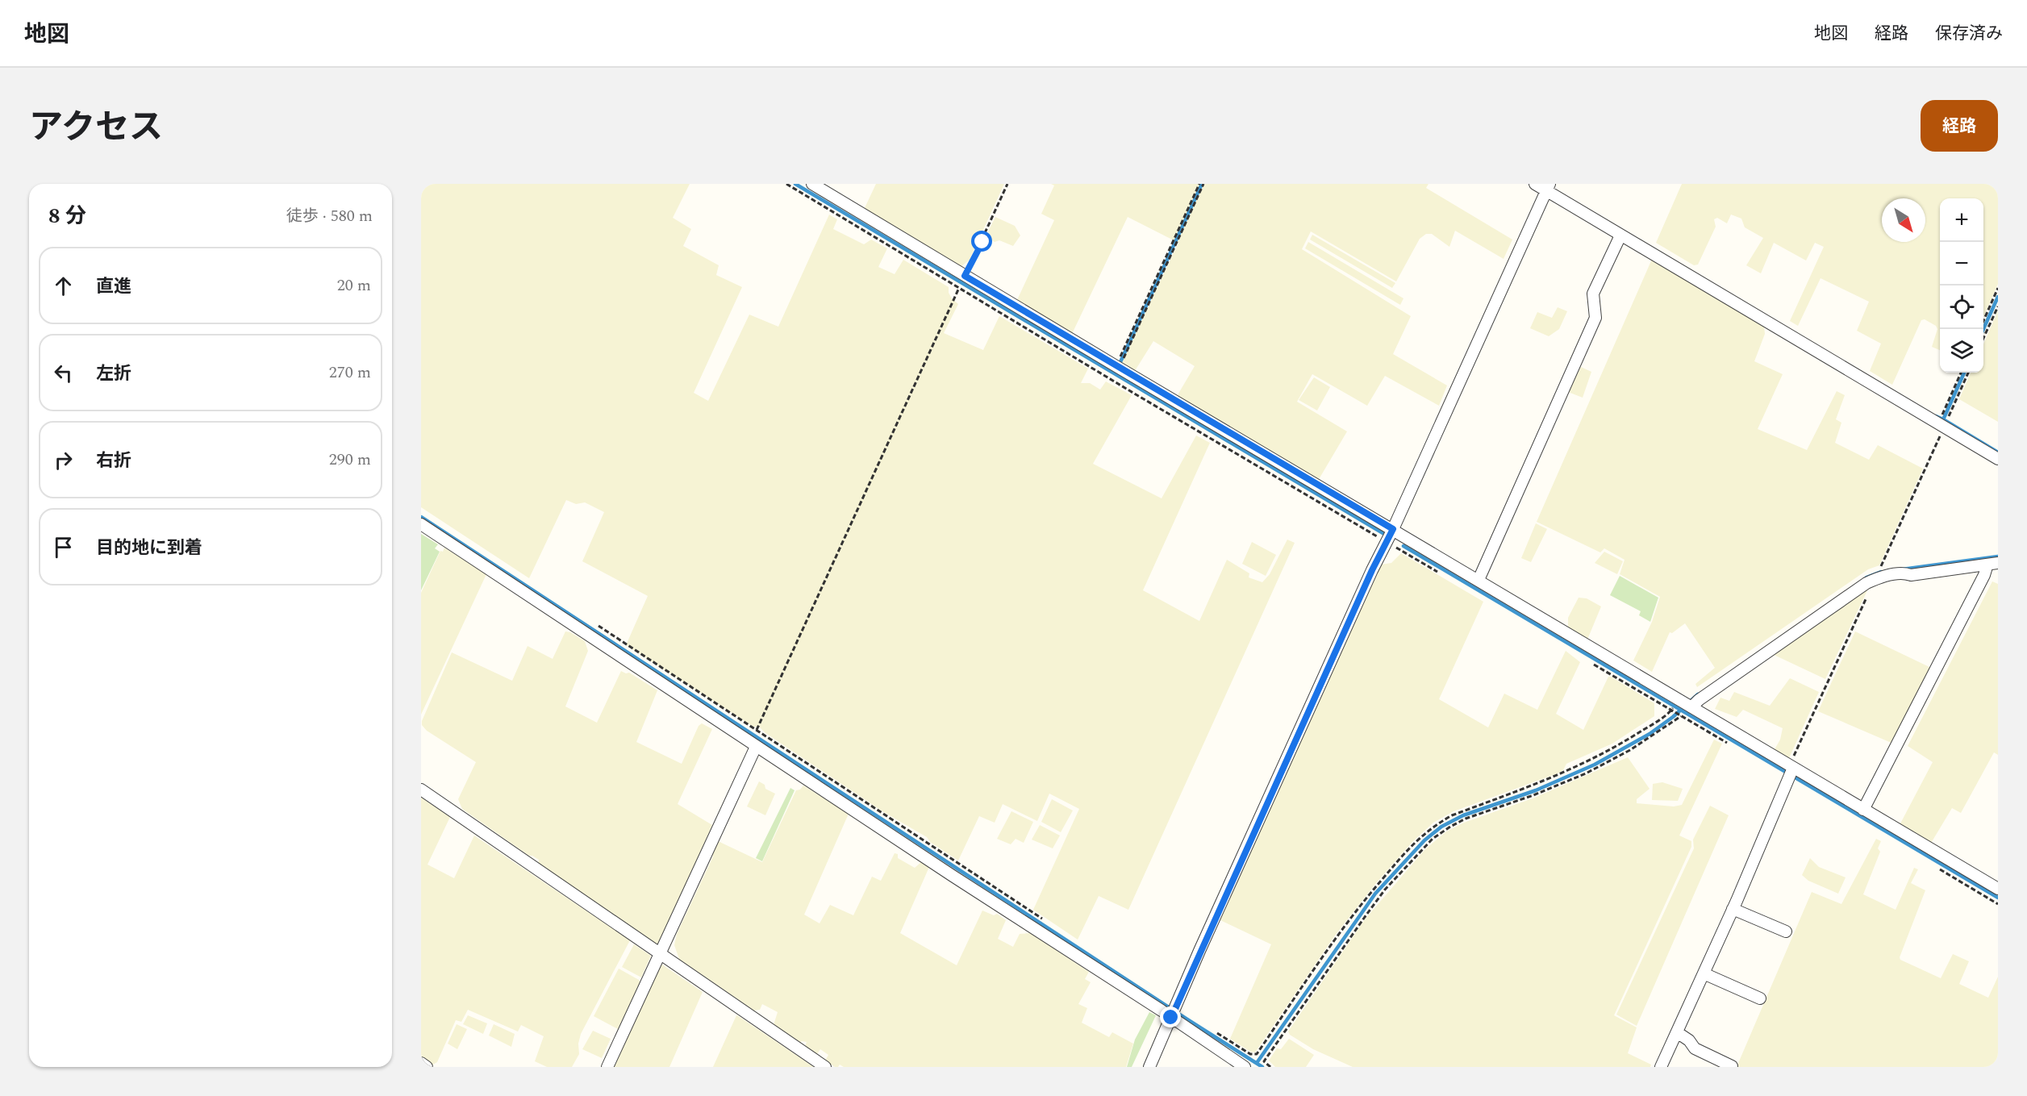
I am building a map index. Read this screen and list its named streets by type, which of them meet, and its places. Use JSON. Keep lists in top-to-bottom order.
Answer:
{
  "north": "bottom right",
  "page": {
    "header": "地図",
    "nav": ["地図", "経路", "保存済み"],
    "title": "アクセス",
    "buttons": "経路",
    "heading": ["8 分", "徒歩 · 580 m"],
    "map_buttons": ["+", "−"],
    "list": [
      ["直進", "20 m"],
      ["左折", "270 m"],
      ["右折", "290 m"],
      "目的地に到着"
    ]
  }
}
